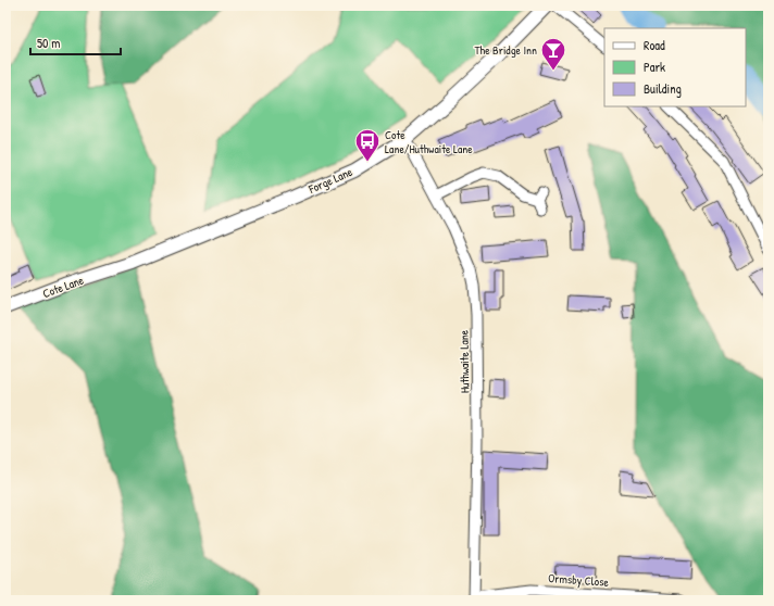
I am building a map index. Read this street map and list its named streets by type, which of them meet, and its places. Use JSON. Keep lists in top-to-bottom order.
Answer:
{
  "streets": {
    "street": [
      "Forge Lane",
      "Cote Lane",
      "Huthwaite Lane",
      "Ormsby Close"
    ]
  },
  "crossings": [
    ["Forge Lane", "Cote Lane"],
    ["Forge Lane", "Huthwaite Lane"],
    ["Huthwaite Lane", "Ormsby Close"]
  ],
  "places": {
    "bar": ["The Bridge Inn"],
    "bus stop": ["Cote Lane/Huthwaite Lane"]
  },
  "legend": ["Road", "Park", "Building"],
  "scale_bar": "50 m"
}
